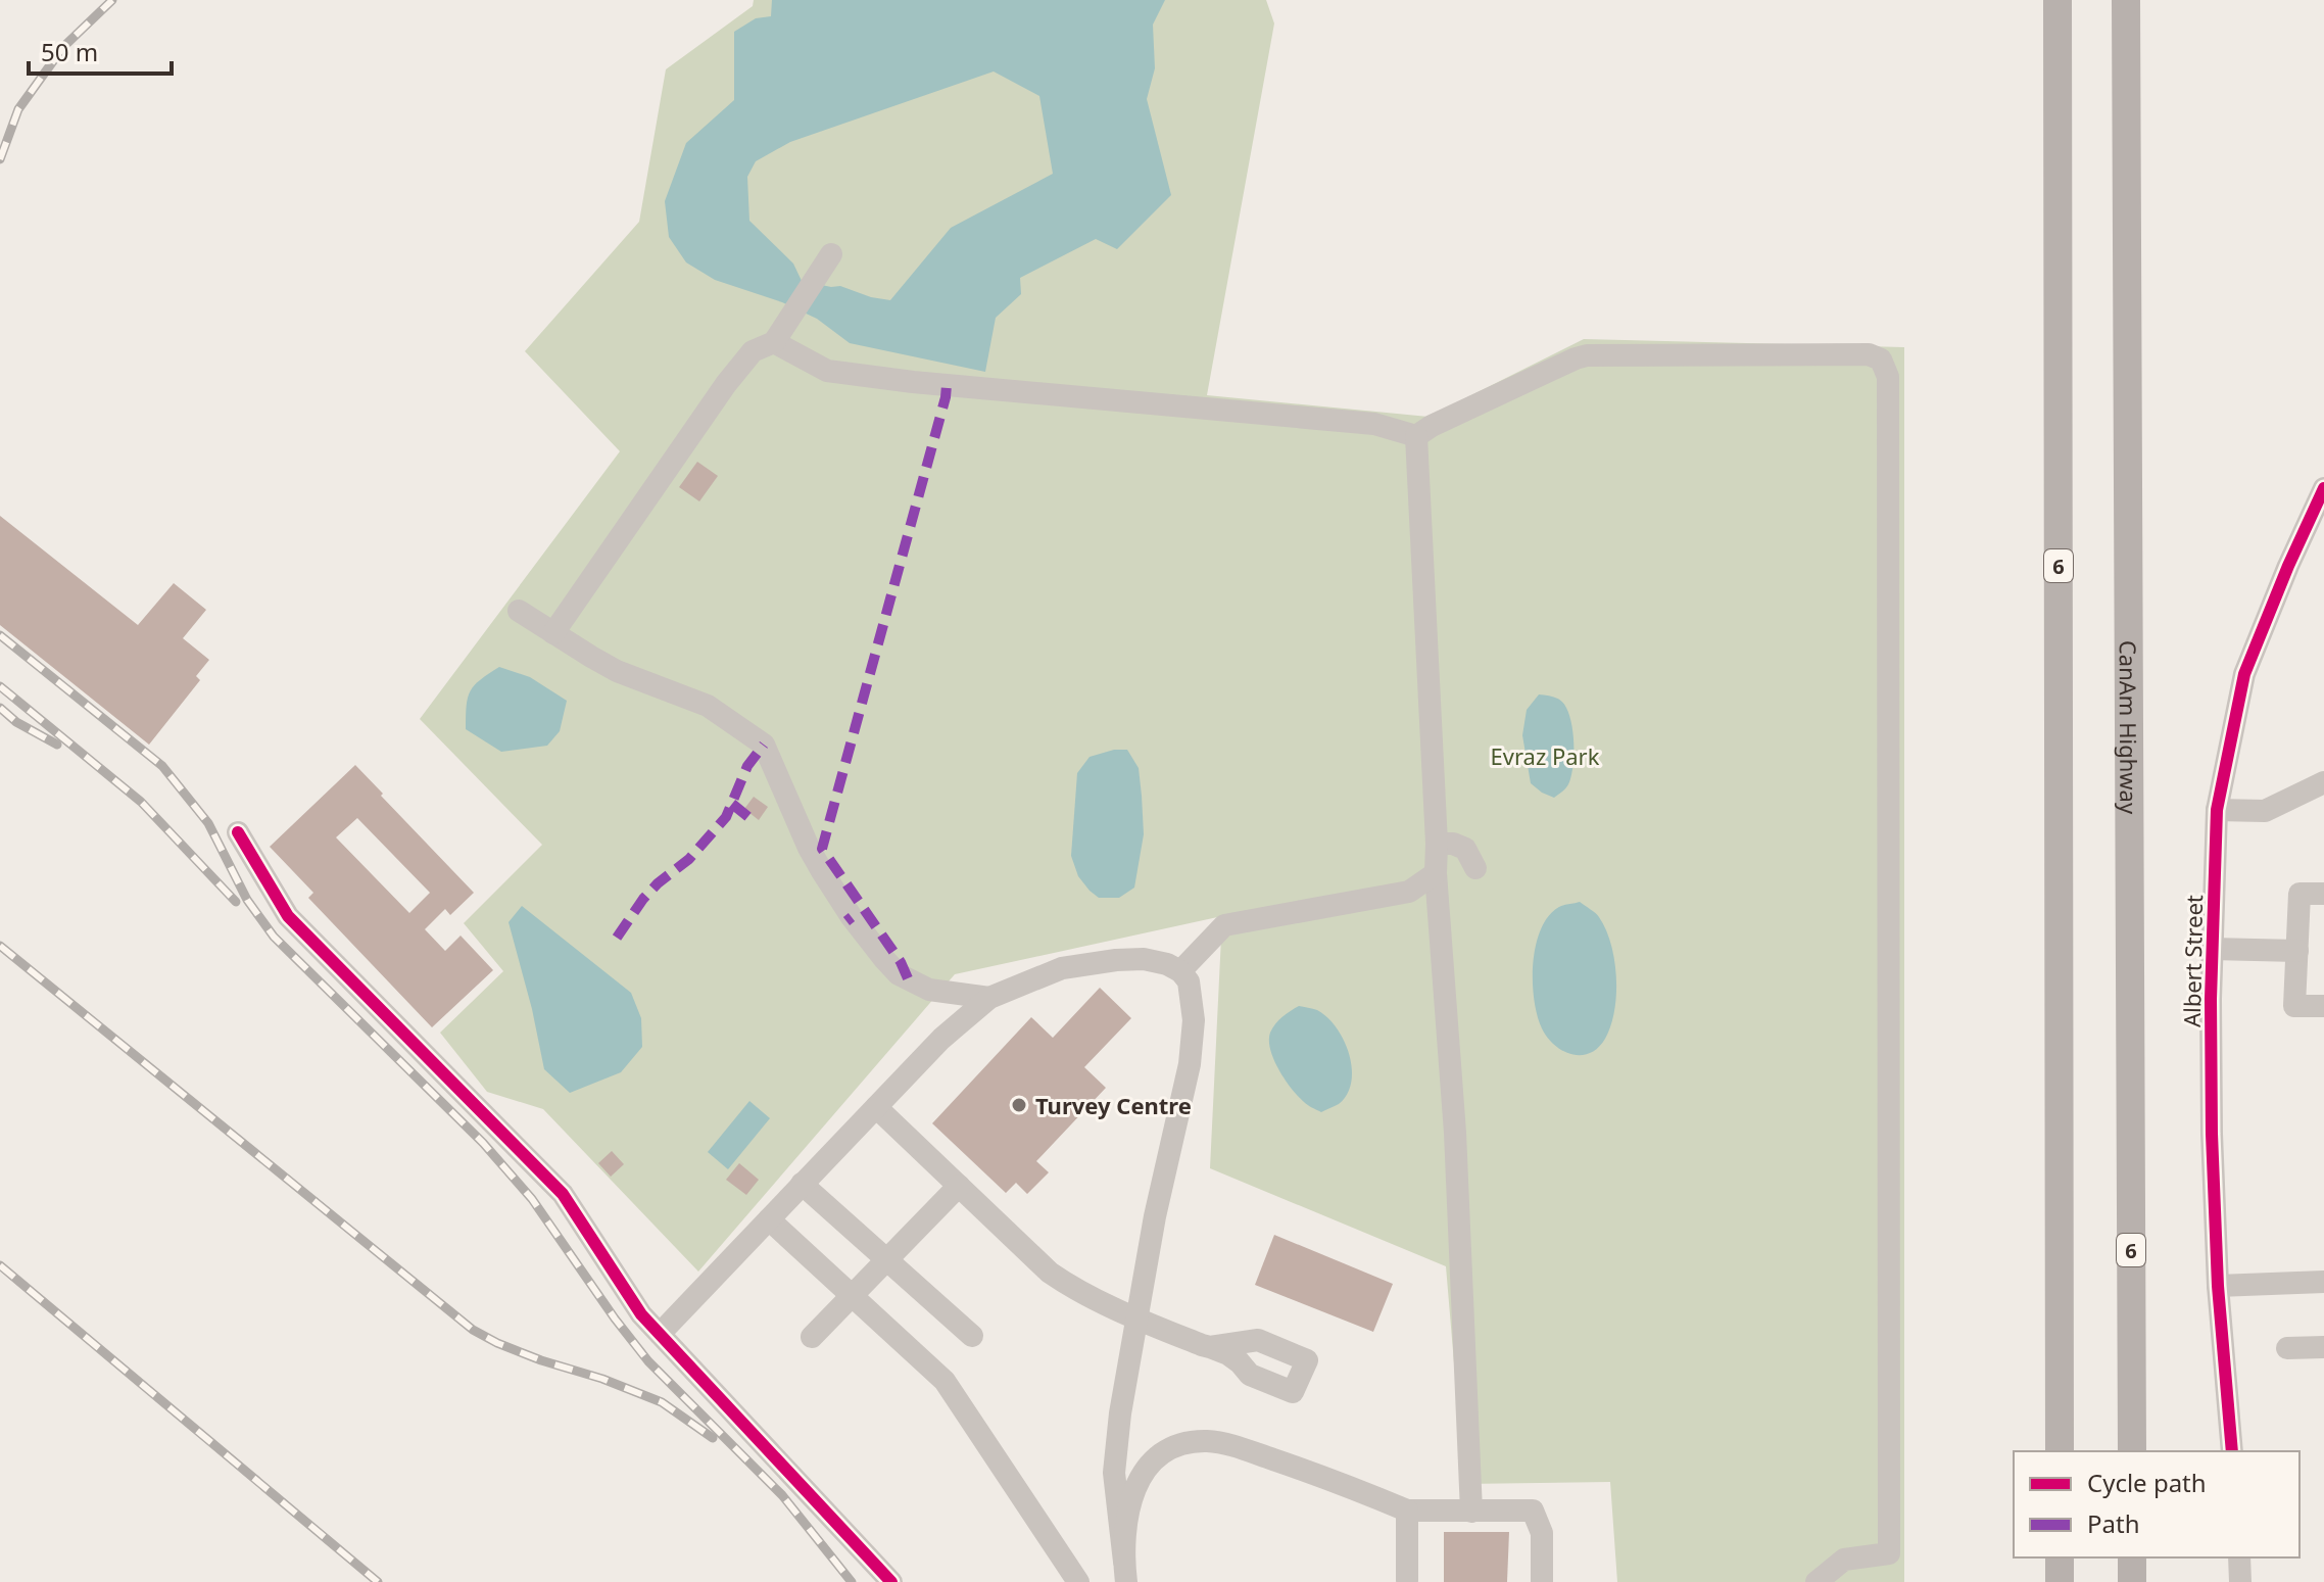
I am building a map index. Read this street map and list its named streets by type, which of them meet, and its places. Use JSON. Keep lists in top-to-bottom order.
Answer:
{
  "streets": {
    "main road": ["6", "CanAm Highway"],
    "street": ["Albert Street"]
  },
  "parks": ["Evraz Park"],
  "places": ["Turvey Centre"],
  "legend": ["Cycle path", "Path"],
  "scale_bar": "50 m"
}
